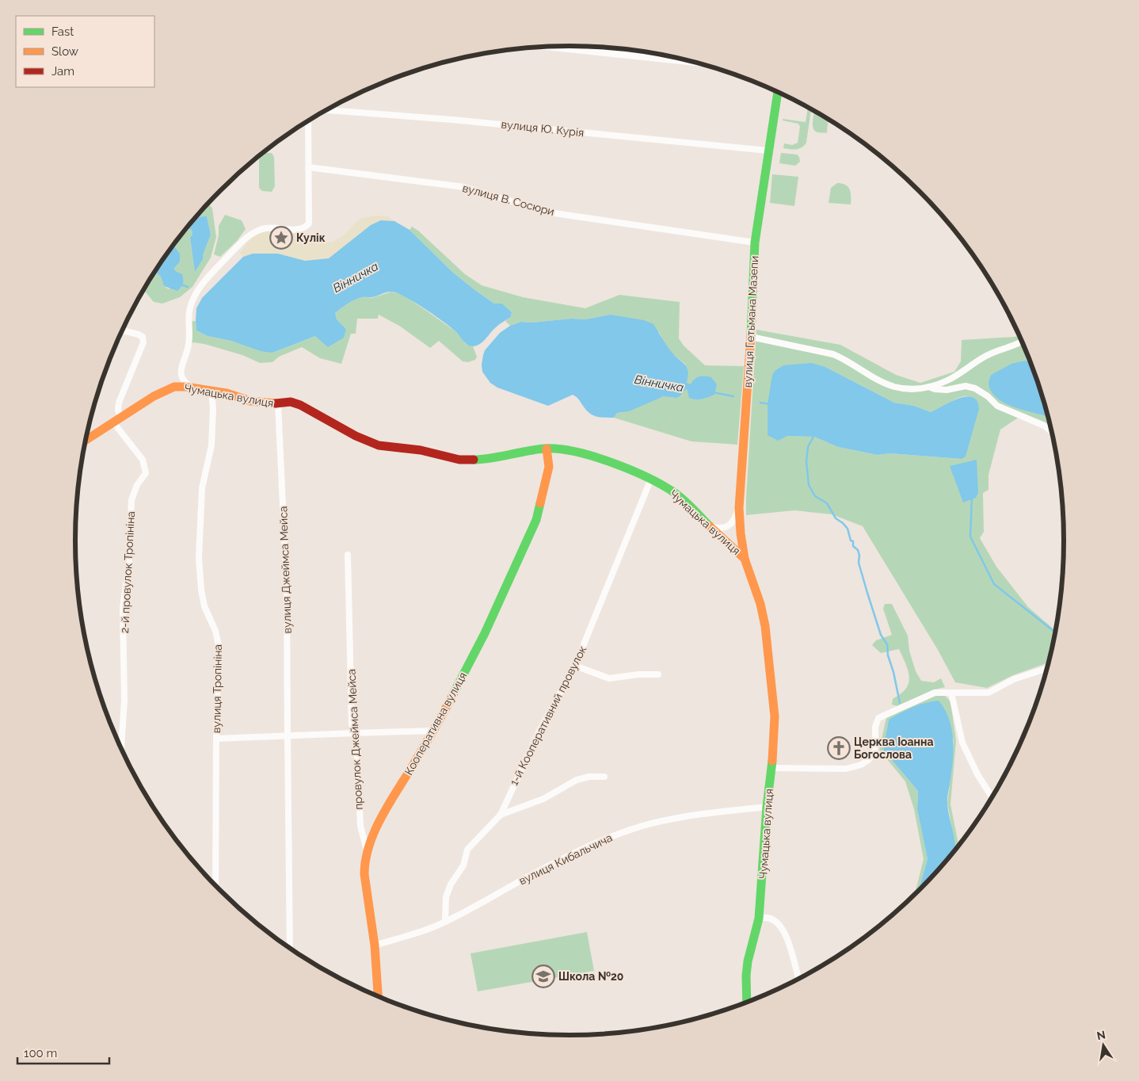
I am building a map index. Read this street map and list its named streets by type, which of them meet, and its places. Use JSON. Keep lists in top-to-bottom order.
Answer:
{
  "streets": {
    "street": [
      "вулиця Ю. Курія",
      "вулиця В. Сосюри",
      "вулиця Гетьмана Мазепи",
      "Чумацька вулиця",
      "вулиця Джеймса Мейса",
      "2-й провулок Тропініна",
      "вулиця Тропініна",
      "1-й Кооперативний провулок",
      "Кооперативна вулиця",
      "провулок Джеймса Мейса",
      "вулиця Кибальчича"
    ]
  },
  "crossings": [
    ["вулиця Ю. Курія", "вулиця Гетьмана Мазепи"],
    ["вулиця В. Сосюри", "вулиця Гетьмана Мазепи"],
    ["вулиця Гетьмана Мазепи", "Чумацька вулиця"],
    ["Чумацька вулиця", "вулиця Джеймса Мейса"],
    ["Чумацька вулиця", "2-й провулок Тропініна"],
    ["Чумацька вулиця", "вулиця Тропініна"],
    ["Чумацька вулиця", "1-й Кооперативний провулок"],
    ["Чумацька вулиця", "Кооперативна вулиця"],
    ["Чумацька вулиця", "вулиця Кибальчича"],
    ["1-й Кооперативний провулок", "вулиця Кибальчича"],
    ["Кооперативна вулиця", "провулок Джеймса Мейса"],
    ["Кооперативна вулиця", "вулиця Кибальчича"]
  ],
  "water": ["Вінничка"],
  "places": {
    "place": ["Кулік"],
    "church": ["Церква Іоанна Богослова"],
    "school or university": ["Школа №20"]
  },
  "legend": ["Fast", "Slow", "Jam"],
  "scale_bar": "100 m",
  "north": "top"
}
